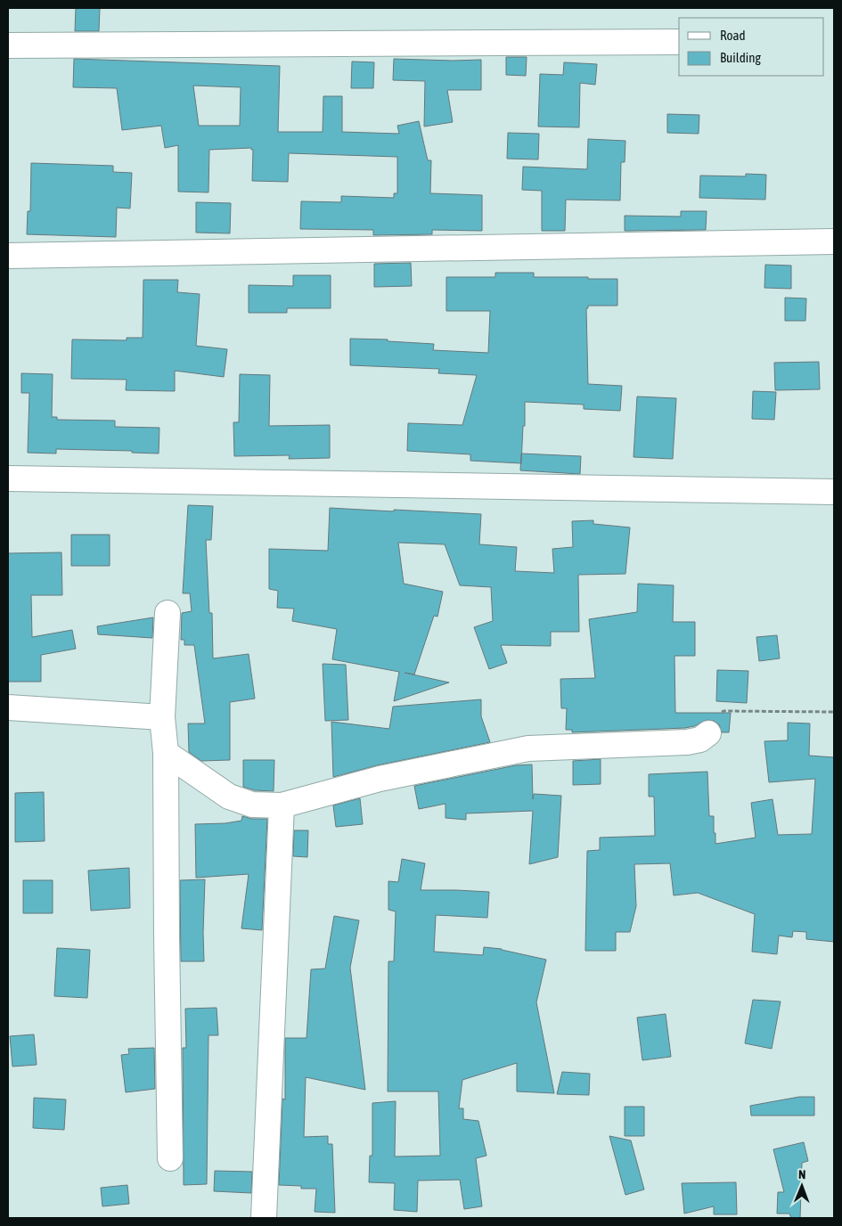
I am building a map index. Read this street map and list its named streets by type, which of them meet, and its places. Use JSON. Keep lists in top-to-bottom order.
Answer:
{
  "legend": ["Road", "Building"],
  "north": "top"
}
